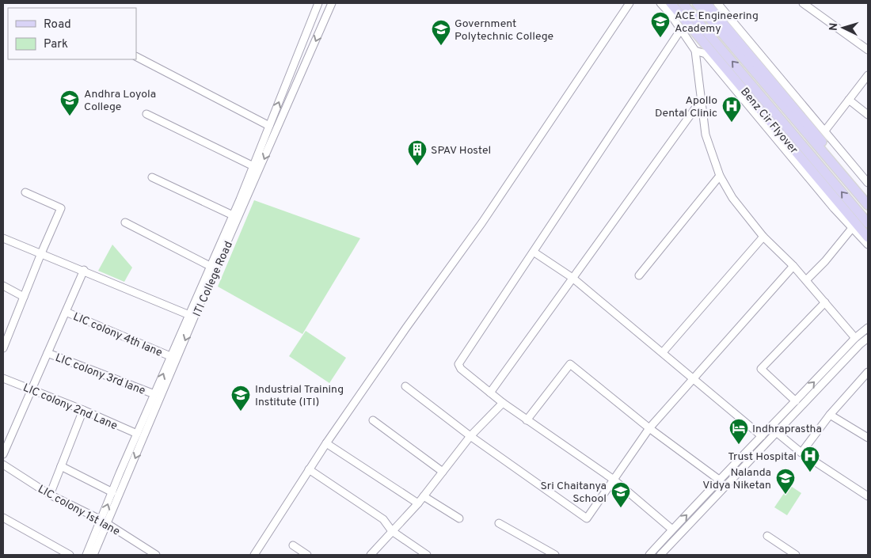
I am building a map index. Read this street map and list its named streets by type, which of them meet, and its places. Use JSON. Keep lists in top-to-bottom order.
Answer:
{
  "streets": {
    "main road": ["Benz Cir Flyover"],
    "street": [
      "ITI College Road",
      "LIC colony 4th lane",
      "LIC colony 3rd lane",
      "LIC colony 2nd Lane",
      "LIC colony 1st lane"
    ]
  },
  "crossings": [
    ["ITI College Road", "LIC colony 4th lane"],
    ["ITI College Road", "LIC colony 3rd lane"],
    ["ITI College Road", "LIC colony 2nd Lane"],
    ["ITI College Road", "LIC colony 1st lane"]
  ],
  "places": {
    "school or university": [
      "ACE Engineering Academy",
      "Government Polytechnic College",
      "Andhra Loyola College",
      "Industrial Training Institute (ITI)",
      "Nalanda Vidya Niketan",
      "Sri Chaitanya School"
    ],
    "hospital": ["Apollo Dental Clinic", "Trust Hospital"],
    "building": ["SPAV Hostel"],
    "hotel": ["Indhraprastha"]
  },
  "legend": ["Road", "Park"],
  "north": "left"
}
